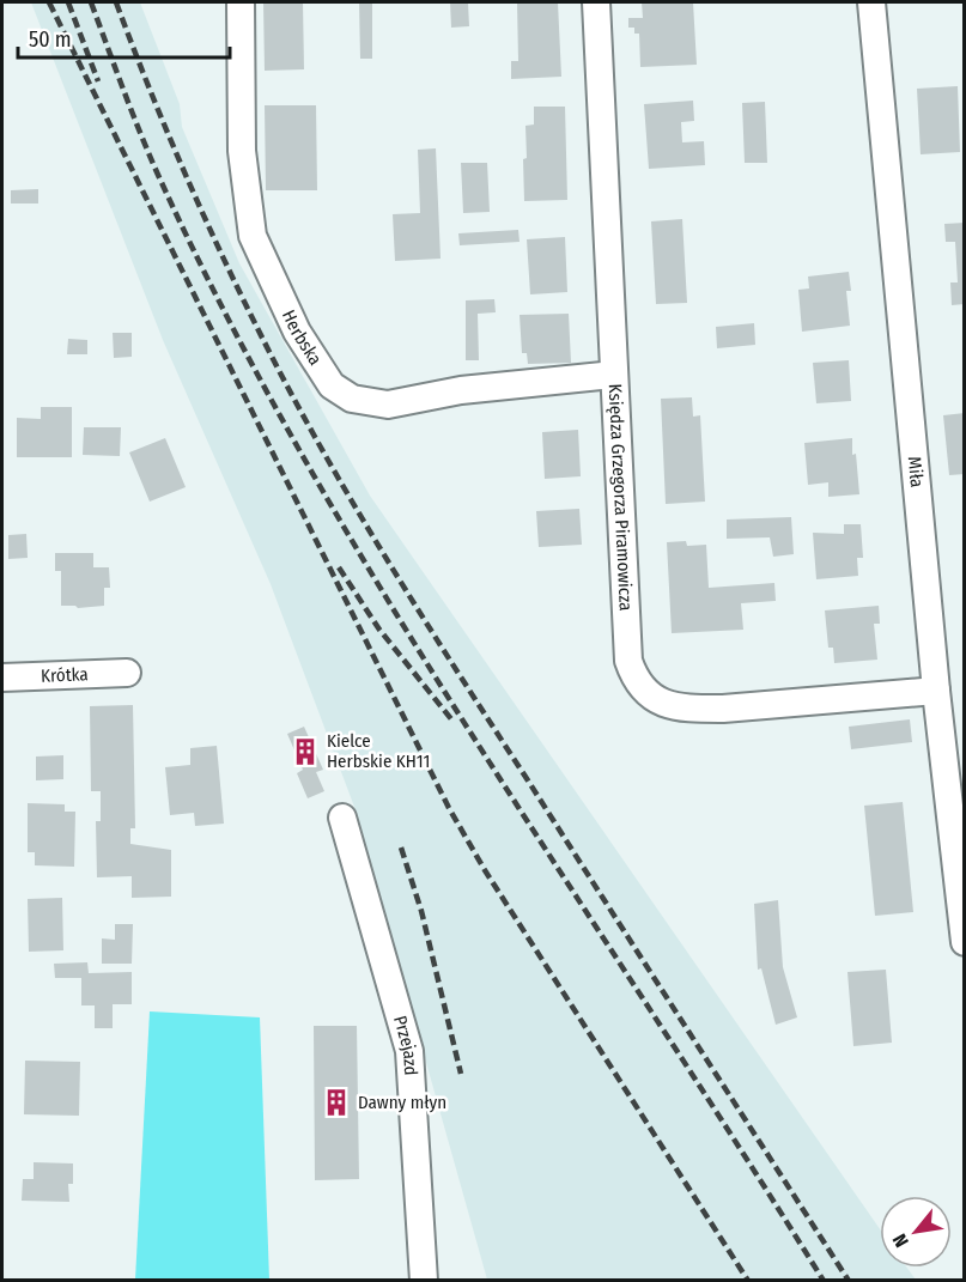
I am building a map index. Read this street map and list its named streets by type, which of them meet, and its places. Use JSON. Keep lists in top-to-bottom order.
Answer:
{
  "streets": {
    "street": [
      "Herbska",
      "Miła",
      "Księdza Grzegorza Piramowicza",
      "Krótka",
      "Przejazd"
    ]
  },
  "crossings": [
    ["Herbska", "Księdza Grzegorza Piramowicza"],
    ["Miła", "Księdza Grzegorza Piramowicza"]
  ],
  "places": {
    "building": ["Kielce Herbskie KH11", "Dawny młyn"]
  },
  "scale_bar": "50 m",
  "north": "bottom left"
}
